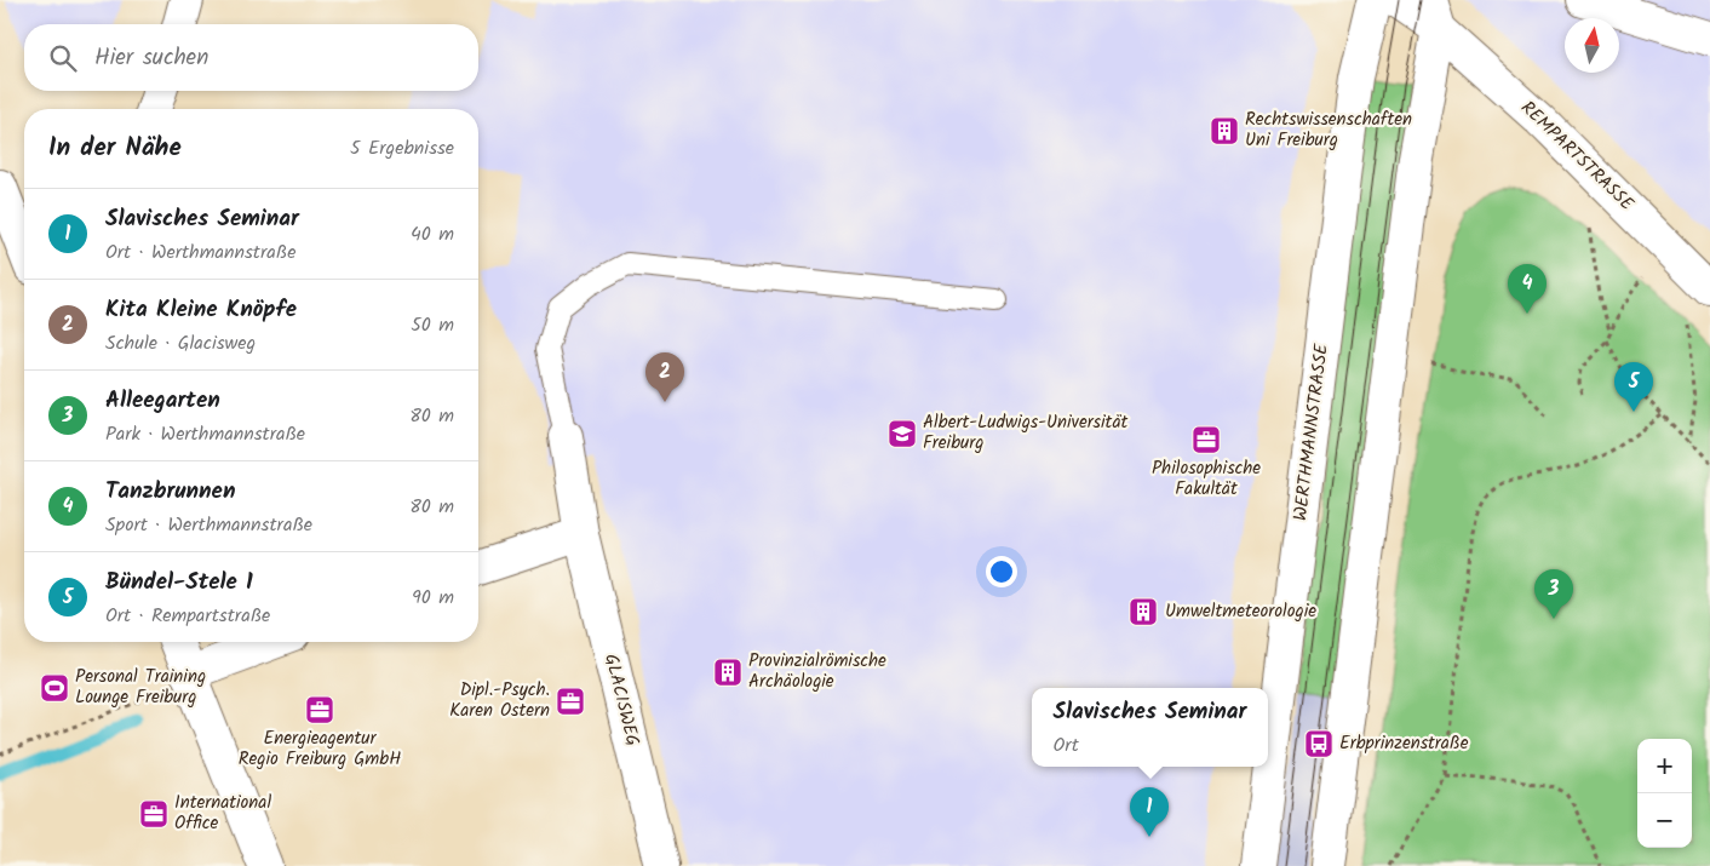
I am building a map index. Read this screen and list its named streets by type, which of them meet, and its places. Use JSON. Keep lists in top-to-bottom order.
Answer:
{
  "streets": {
    "street": ["REMPARTSTRASSE", "WERTHMANNSTRASSE", "GLACISWEG"]
  },
  "places": {
    "building": ["Rechtswissenschaften Uni Freiburg", "Umweltmeteorologie", "Provinzialrömische Archäologie"],
    "school or university": ["Albert-Ludwigs-Universität Freiburg"],
    "office": [
      "Philosophische Fakultät",
      "Dipl.-Psych. Karen Ostern",
      "Energieagentur Regio Freiburg GmbH",
      "International Office"
    ],
    "sports": ["Personal Training Lounge Freiburg"],
    "bus stop": ["Erbprinzenstraße"]
  },
  "north": "top",
  "page": {
    "search": "Hier suchen",
    "heading": ["In der Nähe", "5 Ergebnisse"],
    "list": [
      {
        "mark": "1",
        "name": "Slavisches Seminar",
        "note": "Ort · Werthmannstraße",
        "value": "40 m"
      },
      {
        "mark": "2",
        "name": "Kita Kleine Knöpfe",
        "note": "Schule · Glacisweg",
        "value": "50 m"
      },
      {
        "mark": "3",
        "name": "Alleegarten",
        "note": "Park · Werthmannstraße",
        "value": "80 m"
      },
      {
        "mark": "4",
        "name": "Tanzbrunnen",
        "note": "Sport · Werthmannstraße",
        "value": "80 m"
      },
      {
        "mark": "5",
        "name": "Bündel-Stele 1",
        "note": "Ort · Rempartstraße",
        "value": "90 m"
      }
    ],
    "pins": [
      "4",
      "2",
      "5",
      "3",
      "1"
    ],
    "popup": ["Slavisches Seminar", "Ort"],
    "map_buttons": ["+", "−"]
  }
}
